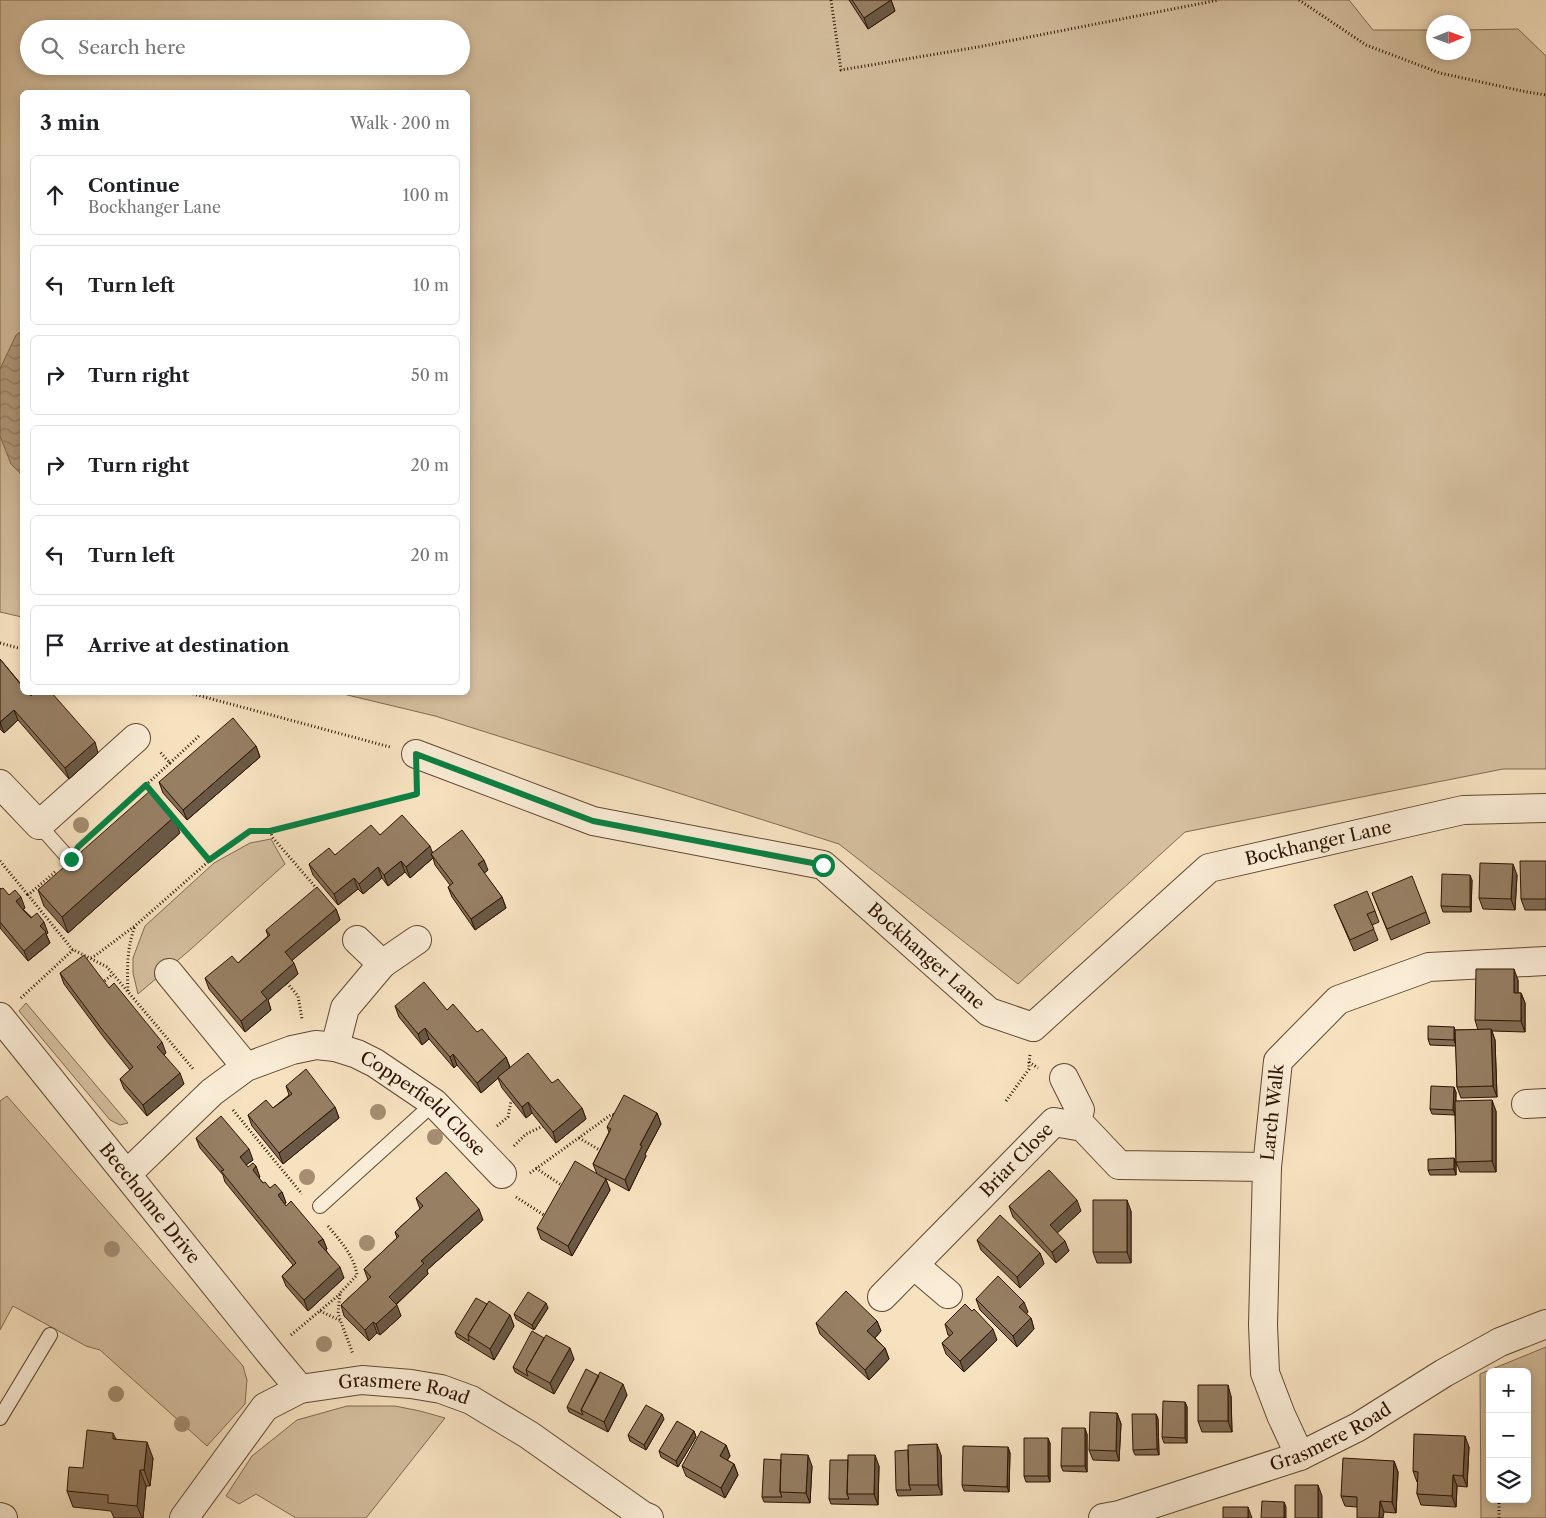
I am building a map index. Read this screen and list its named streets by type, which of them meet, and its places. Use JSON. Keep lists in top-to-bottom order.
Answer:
{
  "streets": {
    "street": [
      "Bockhanger Lane",
      "Copperfield Close",
      "Larch Walk",
      "Briar Close",
      "Beecholme Drive",
      "Grasmere Road"
    ]
  },
  "crossings": [
    ["Copperfield Close", "Beecholme Drive"],
    ["Larch Walk", "Briar Close"],
    ["Larch Walk", "Grasmere Road"],
    ["Beecholme Drive", "Grasmere Road"]
  ],
  "north": "right",
  "page": {
    "search": "Search here",
    "heading": ["3 min", "Walk · 200 m"],
    "list": [
      ["Continue", "Bockhanger Lane", "100 m"],
      ["Turn left", "10 m"],
      ["Turn right", "50 m"],
      ["Turn right", "20 m"],
      ["Turn left", "20 m"],
      "Arrive at destination"
    ],
    "map_buttons": ["+", "−"]
  }
}
